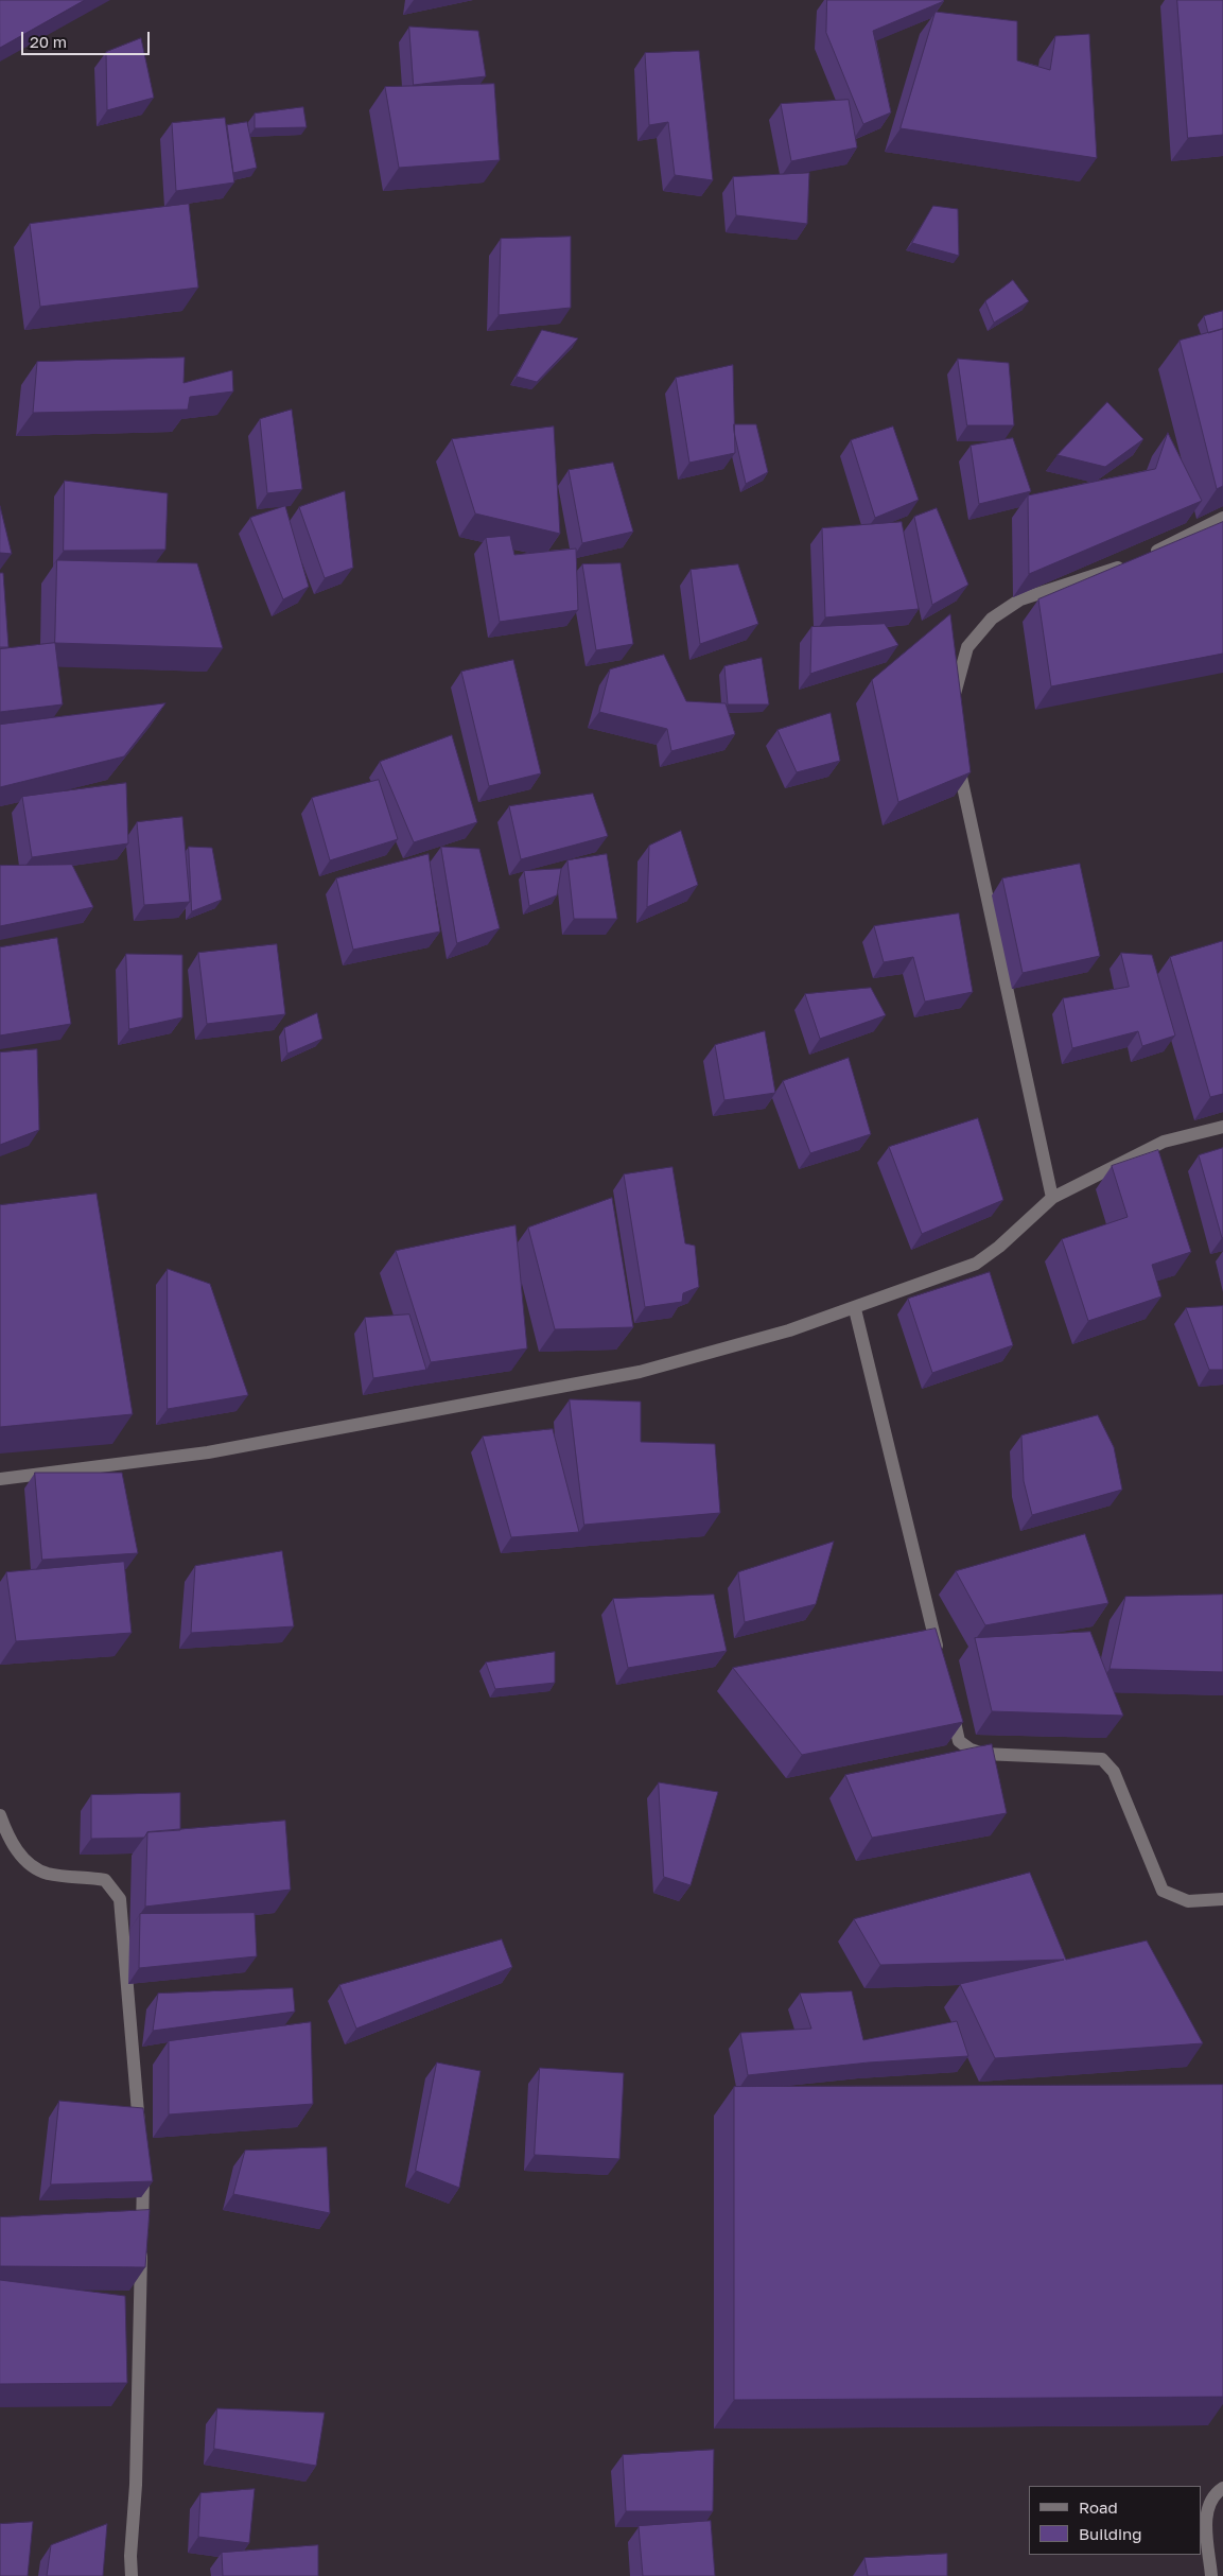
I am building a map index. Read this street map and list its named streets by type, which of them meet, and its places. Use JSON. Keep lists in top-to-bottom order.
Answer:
{
  "legend": ["Road", "Building"],
  "scale_bar": "20 m"
}
